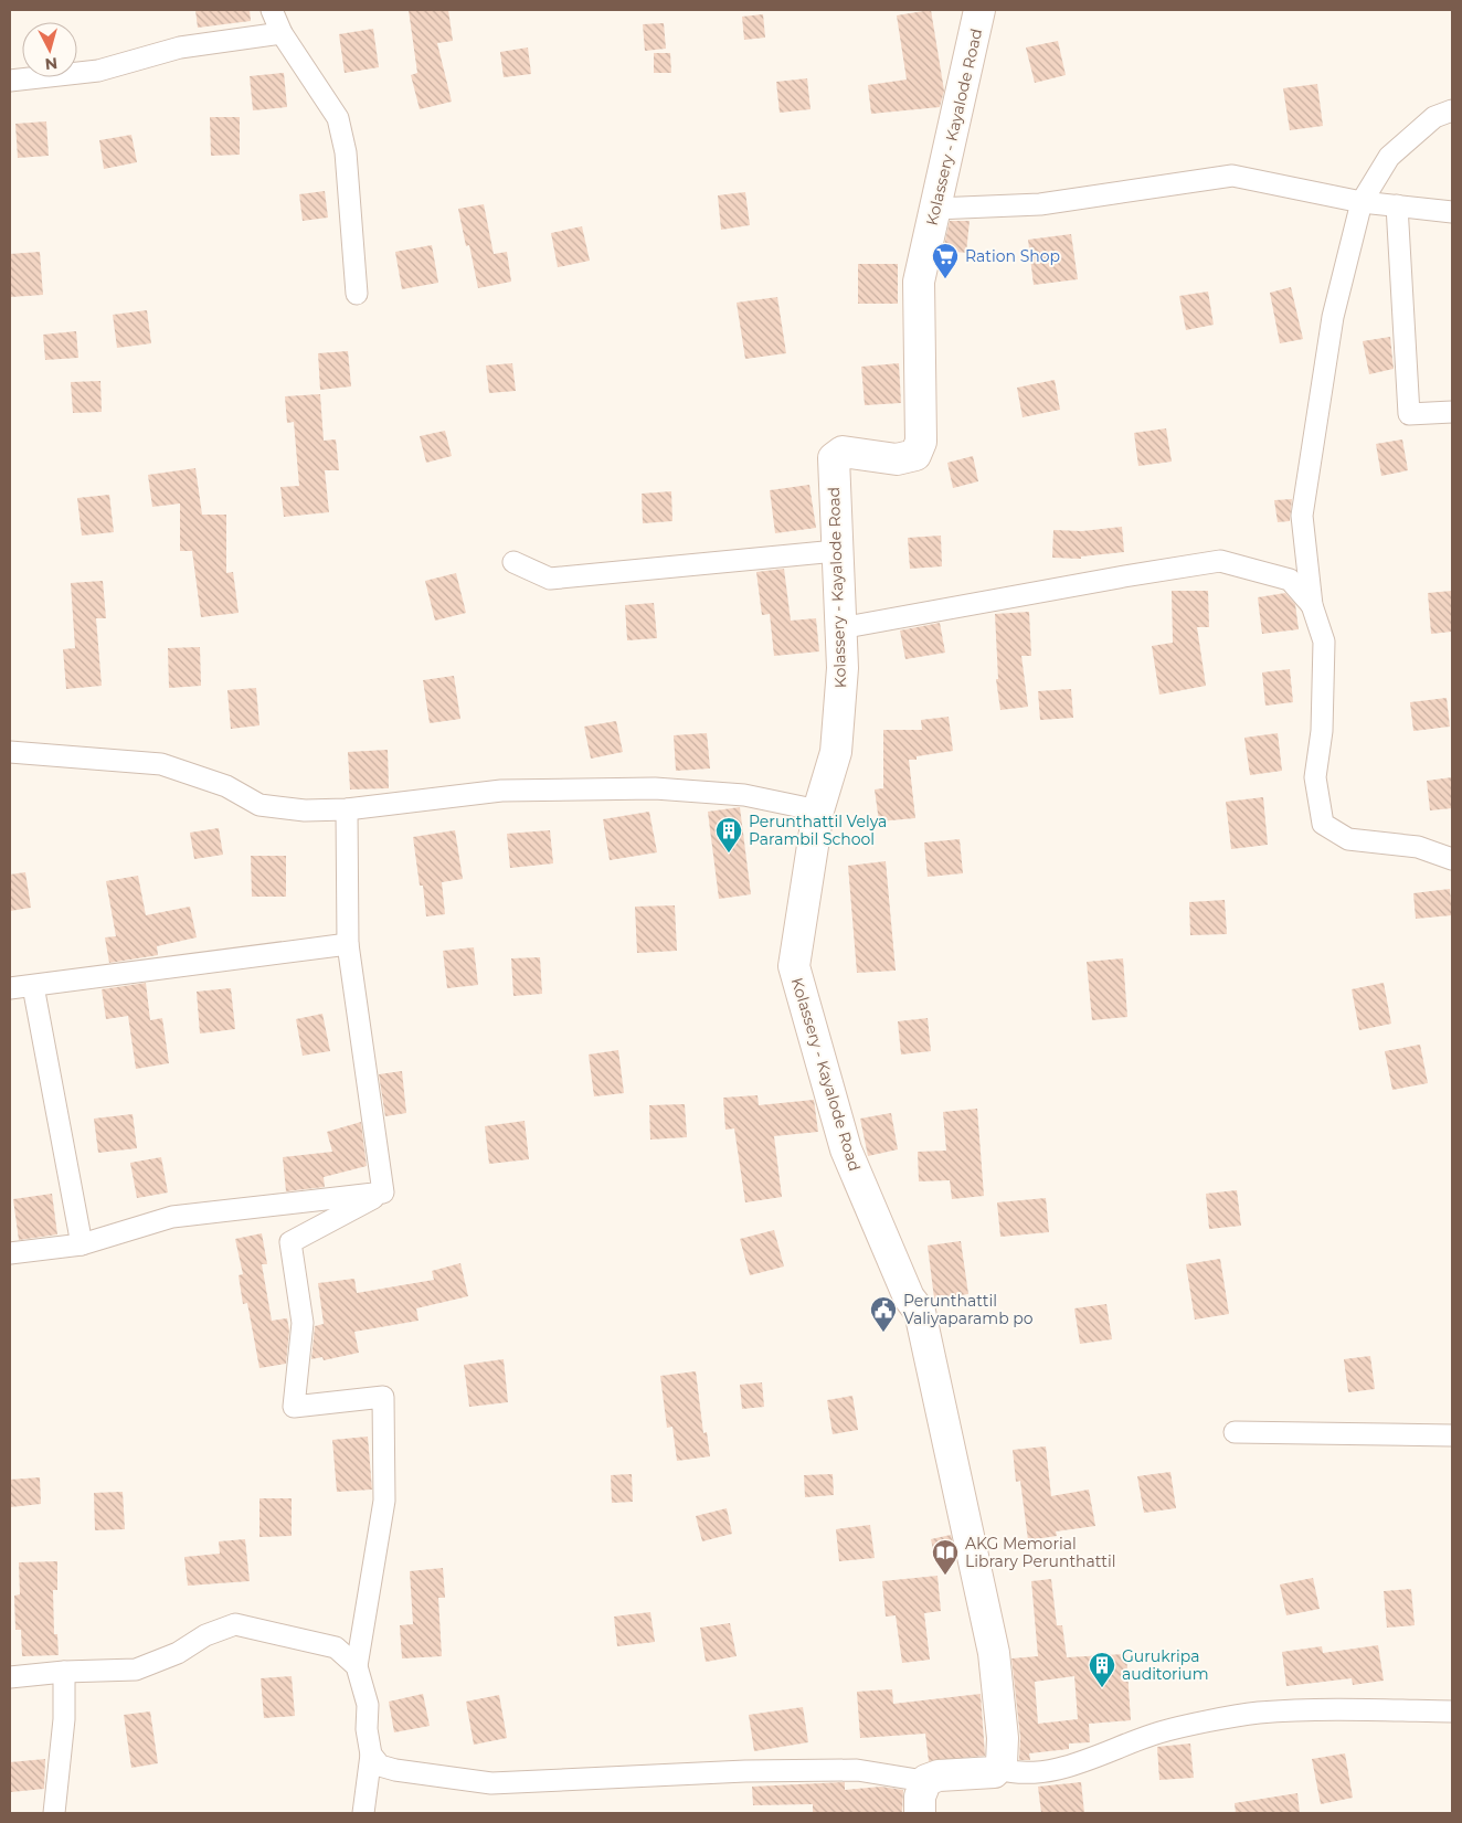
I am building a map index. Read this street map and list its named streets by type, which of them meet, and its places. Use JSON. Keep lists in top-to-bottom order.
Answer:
{
  "streets": {
    "main road": ["Kolassery - Kayalode Road"]
  },
  "places": {
    "supermarket": ["Ration Shop"],
    "building": ["Perunthattil Velya Parambil School", "Gurukripa auditorium"],
    "public building": ["Perunthattil Valiyaparamb po"],
    "library": ["AKG Memorial Library Perunthattil"]
  },
  "north": "bottom"
}
